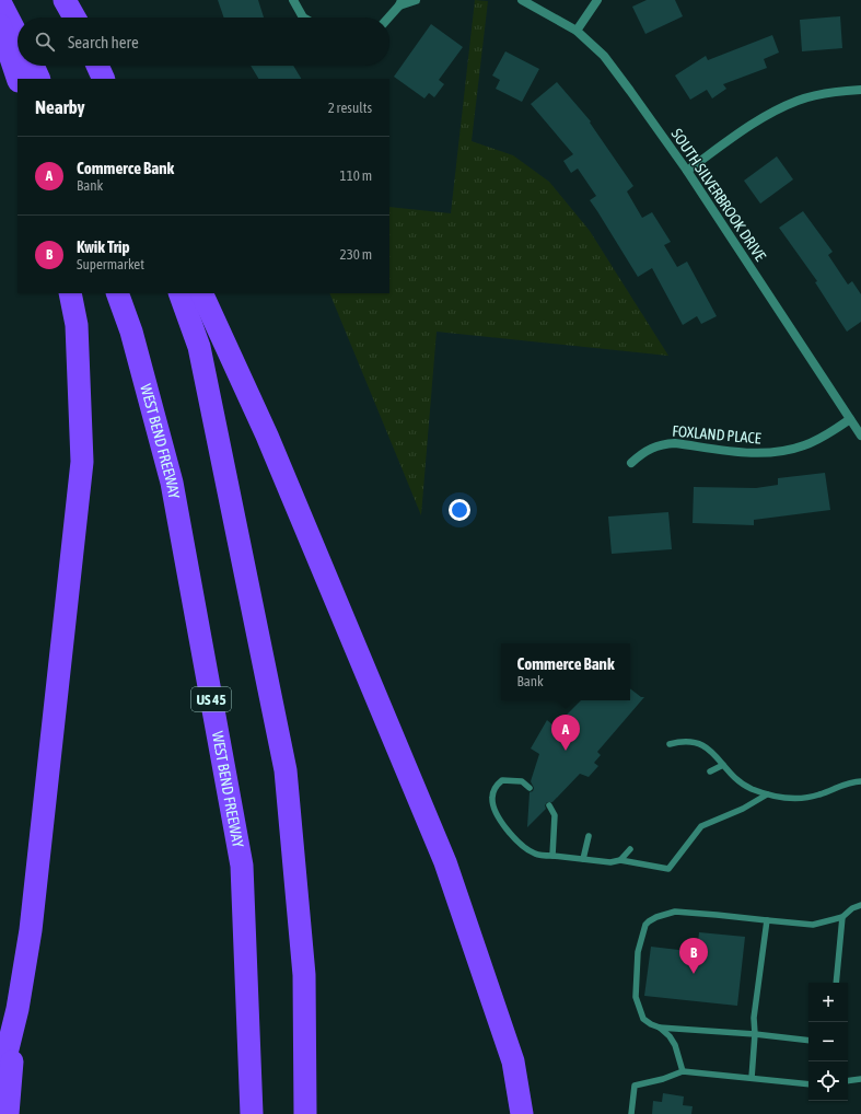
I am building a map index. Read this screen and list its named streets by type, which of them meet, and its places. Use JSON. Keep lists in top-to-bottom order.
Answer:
{
  "streets": {
    "highway": ["WEST BEND FREEWAY", "US 45"],
    "street": ["SOUTH SILVERBROOK DRIVE", "FOXLAND PLACE"]
  },
  "crossings": [
    ["SOUTH SILVERBROOK DRIVE", "FOXLAND PLACE"]
  ],
  "page": {
    "search": "Search here",
    "heading": ["Nearby", "2 results"],
    "list": [
      {
        "mark": "A",
        "name": "Commerce Bank",
        "note": "Bank",
        "value": "110 m"
      },
      {
        "mark": "B",
        "name": "Kwik Trip",
        "note": "Supermarket",
        "value": "230 m"
      }
    ],
    "popup": ["Commerce Bank", "Bank"],
    "pins": ["A", "B"],
    "map_buttons": ["+", "−"]
  }
}
